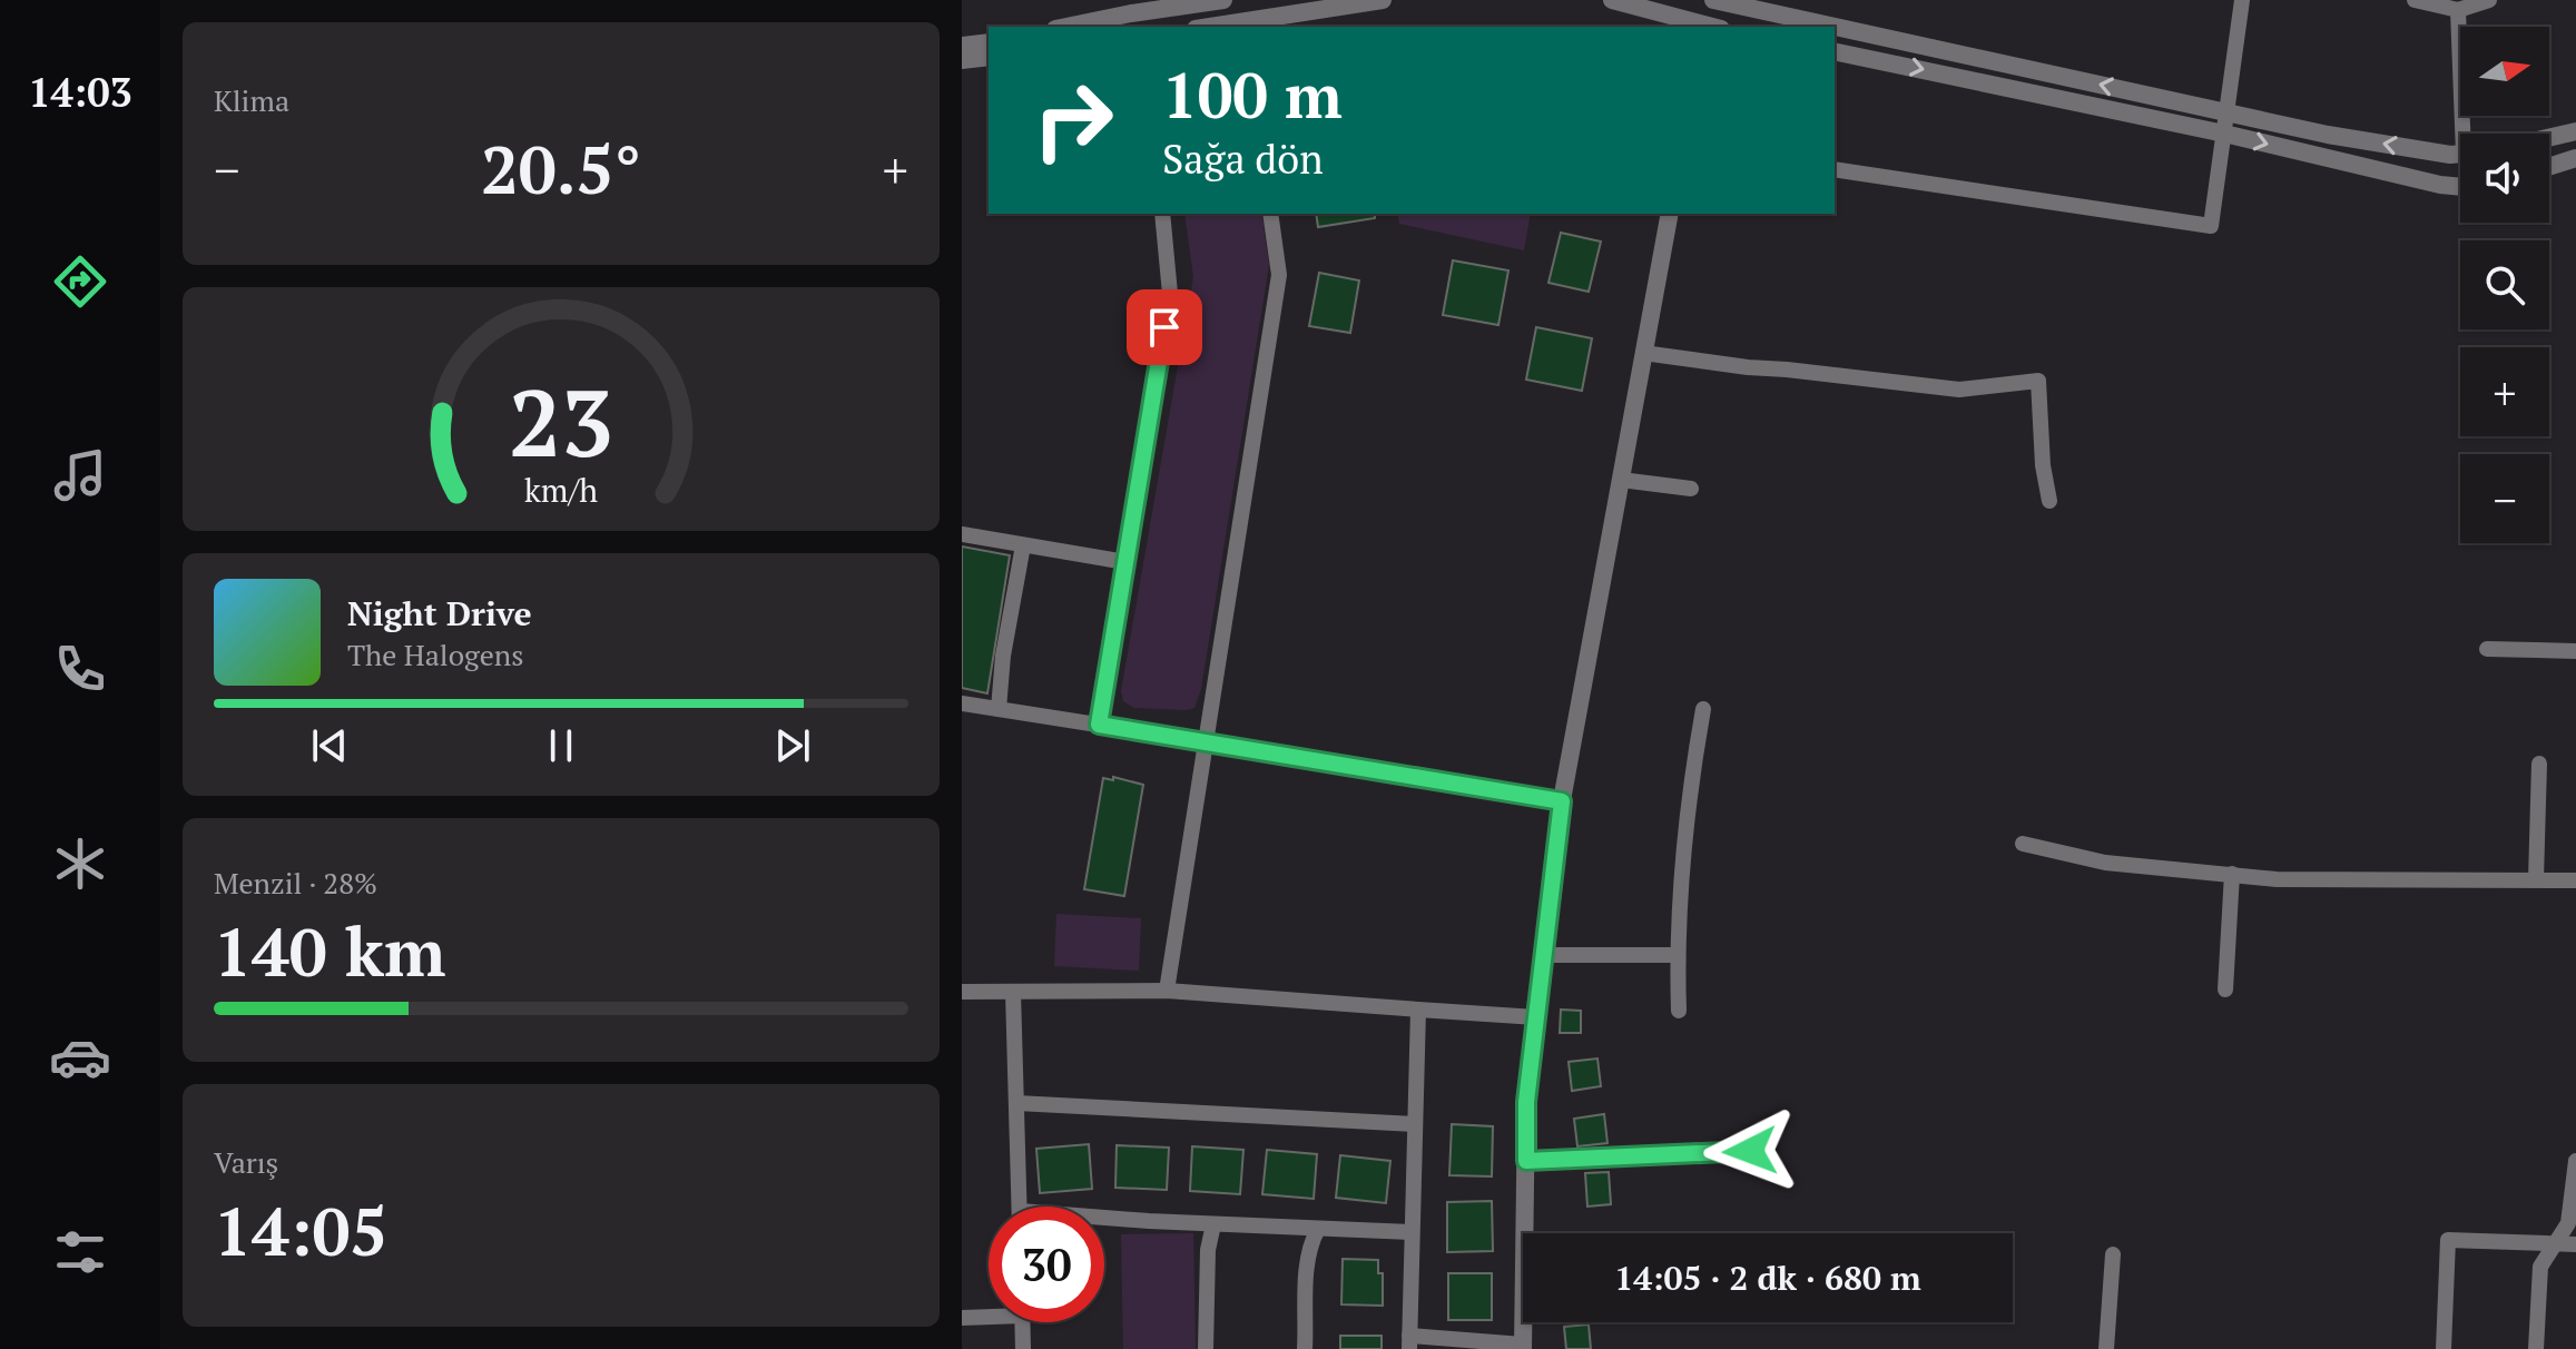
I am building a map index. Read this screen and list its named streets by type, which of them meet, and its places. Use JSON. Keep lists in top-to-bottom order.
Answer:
{
  "north": "right",
  "page": {
    "tabs": "14:03",
    "tile": [
      "Klima",
      ["Menzil · 28%", "140 km"],
      ["Varış", "14:05"]
    ],
    "map_buttons": ["+", "−"],
    "turn": ["100 m", "Sağa dön"],
    "heat": ["−", "20.5°", "+"],
    "song": ["Night Drive", "The Halogens"],
    "limit": "30",
    "trip": "14:05 · 2 dk · 680 m",
    "gauge": ["23", "km/h"]
  }
}
